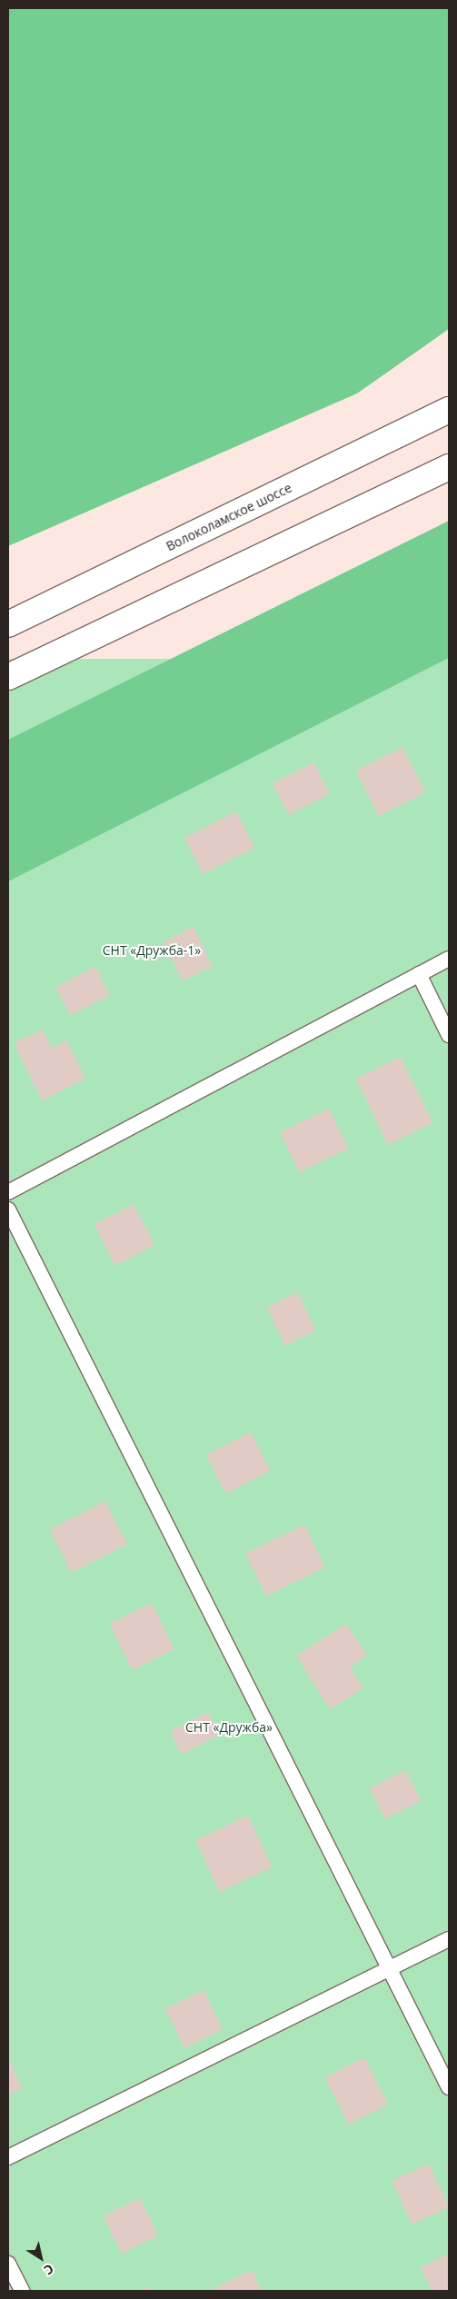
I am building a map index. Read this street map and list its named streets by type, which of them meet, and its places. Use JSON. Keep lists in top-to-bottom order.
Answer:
{
  "streets": {
    "main road": ["Волоколамское шоссе"]
  },
  "parks": ["СНТ «Дружба-1»", "СНТ «Дружба»"],
  "north": "bottom right"
}
